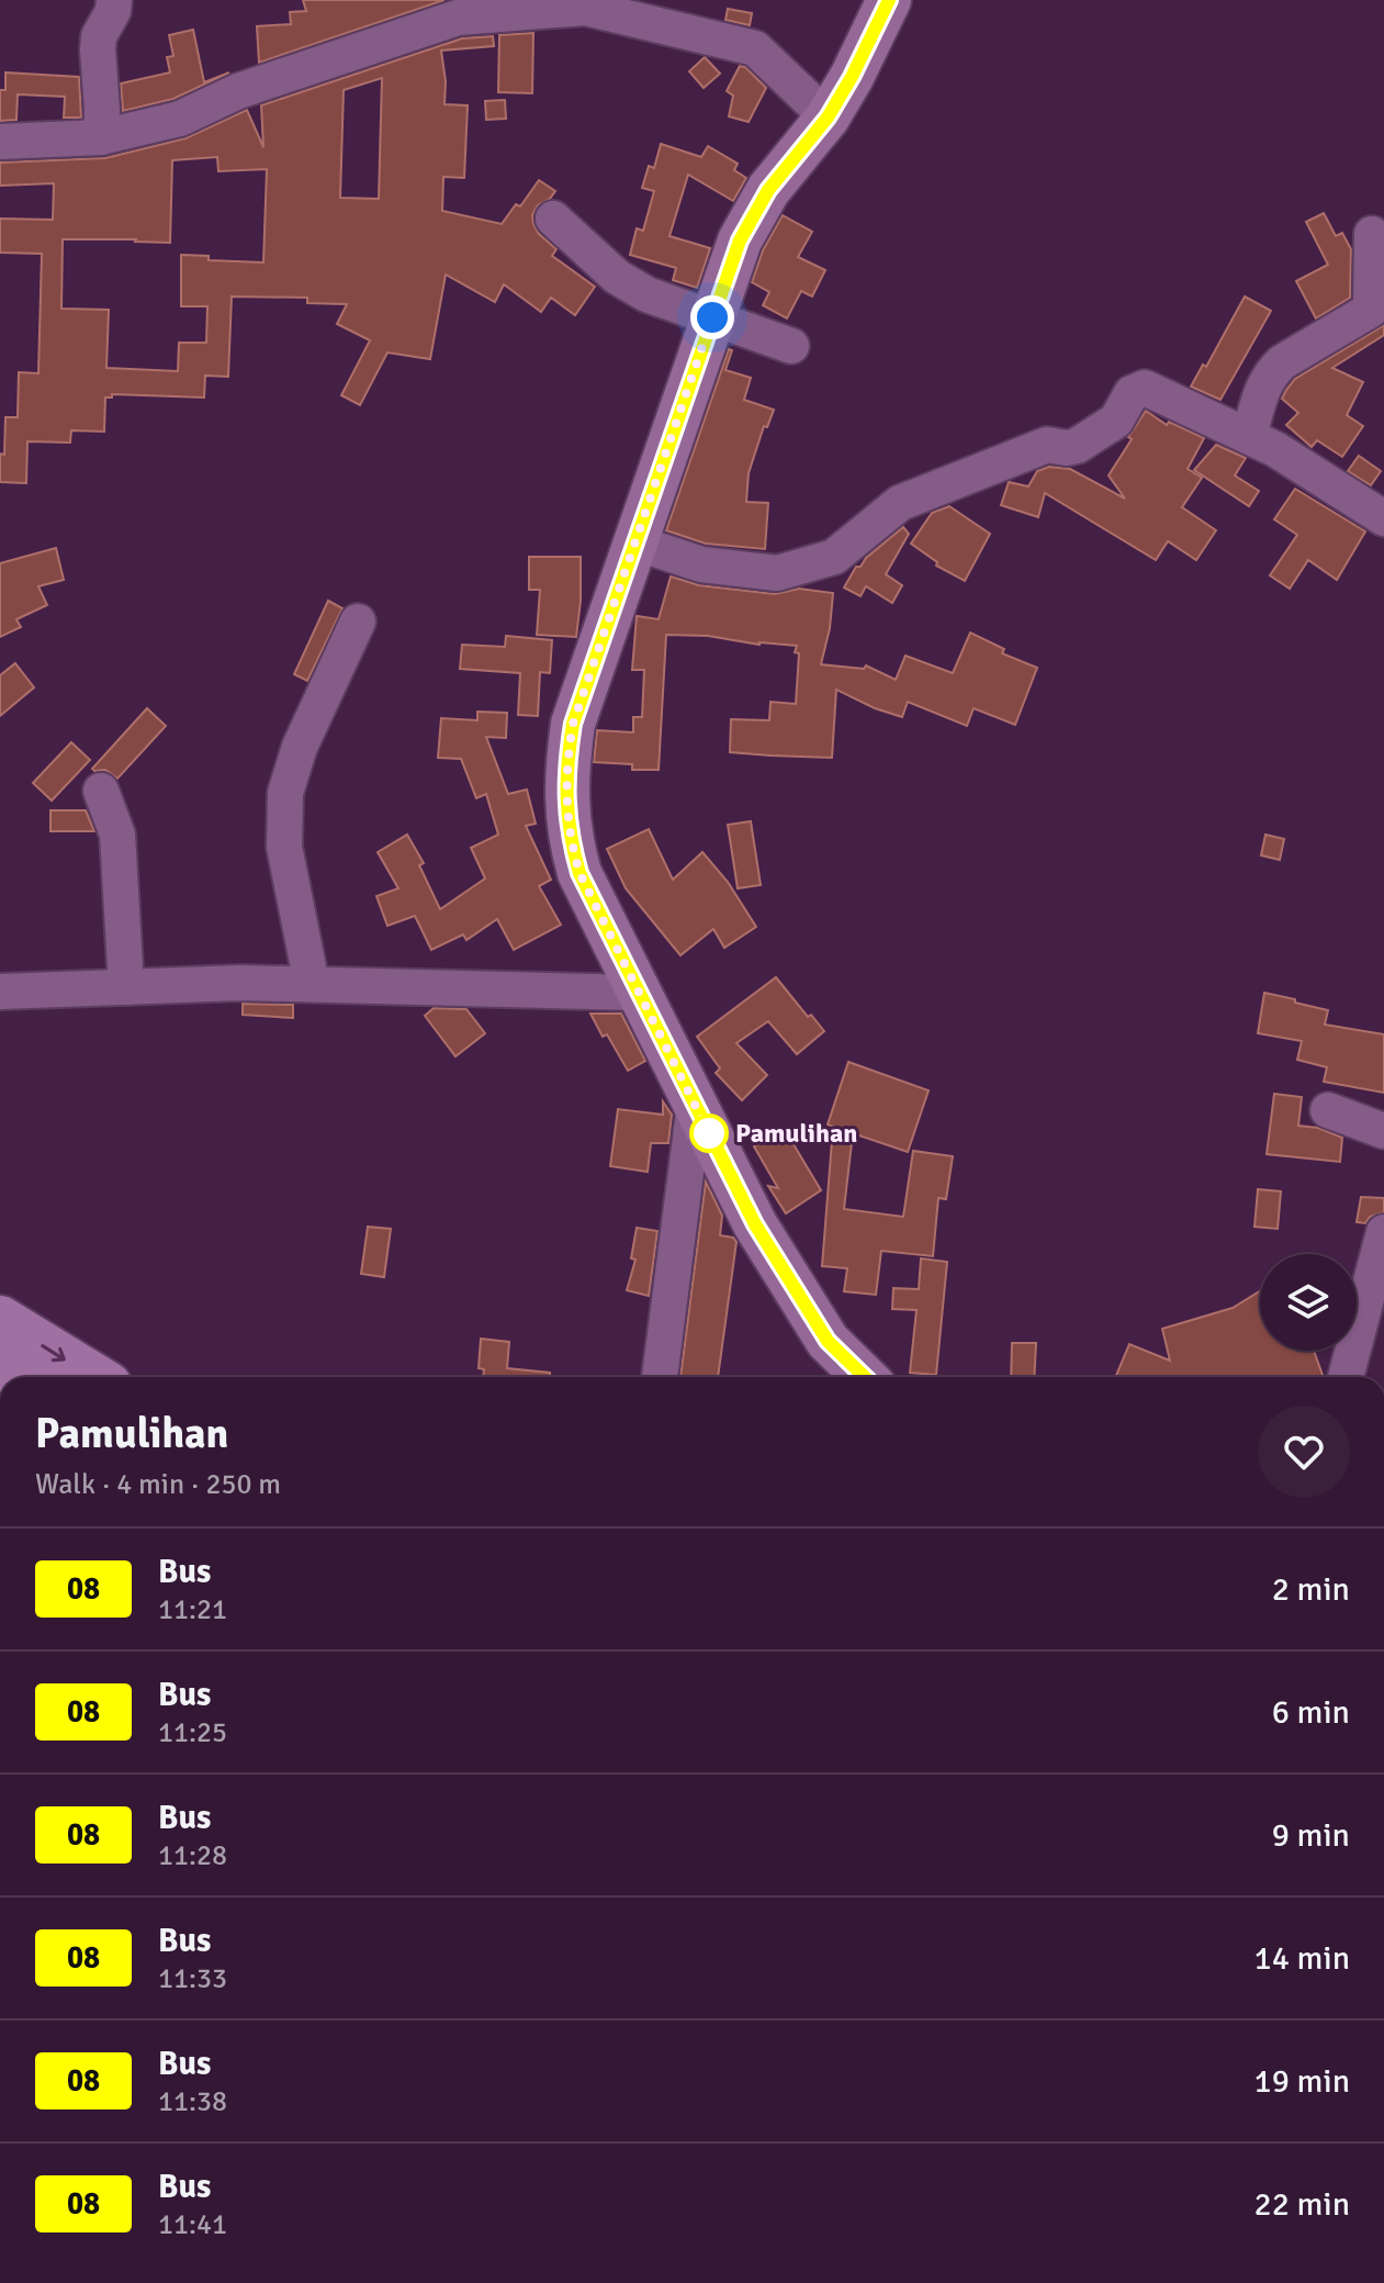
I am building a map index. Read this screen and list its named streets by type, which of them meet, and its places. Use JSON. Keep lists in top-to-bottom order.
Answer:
{
  "places": ["Pamulihan"],
  "lines": ["bus line 08"],
  "page": {
    "heading": ["Pamulihan", "Walk · 4 min · 250 m"],
    "list": [
      {
        "mark": "08",
        "name": "Bus",
        "note": "11:21",
        "value": "2 min"
      },
      {
        "mark": "08",
        "name": "Bus",
        "note": "11:25",
        "value": "6 min"
      },
      {
        "mark": "08",
        "name": "Bus",
        "note": "11:28",
        "value": "9 min"
      },
      {
        "mark": "08",
        "name": "Bus",
        "note": "11:33",
        "value": "14 min"
      },
      {
        "mark": "08",
        "name": "Bus",
        "note": "11:38",
        "value": "19 min"
      },
      {
        "mark": "08",
        "name": "Bus",
        "note": "11:41",
        "value": "22 min"
      }
    ]
  }
}
